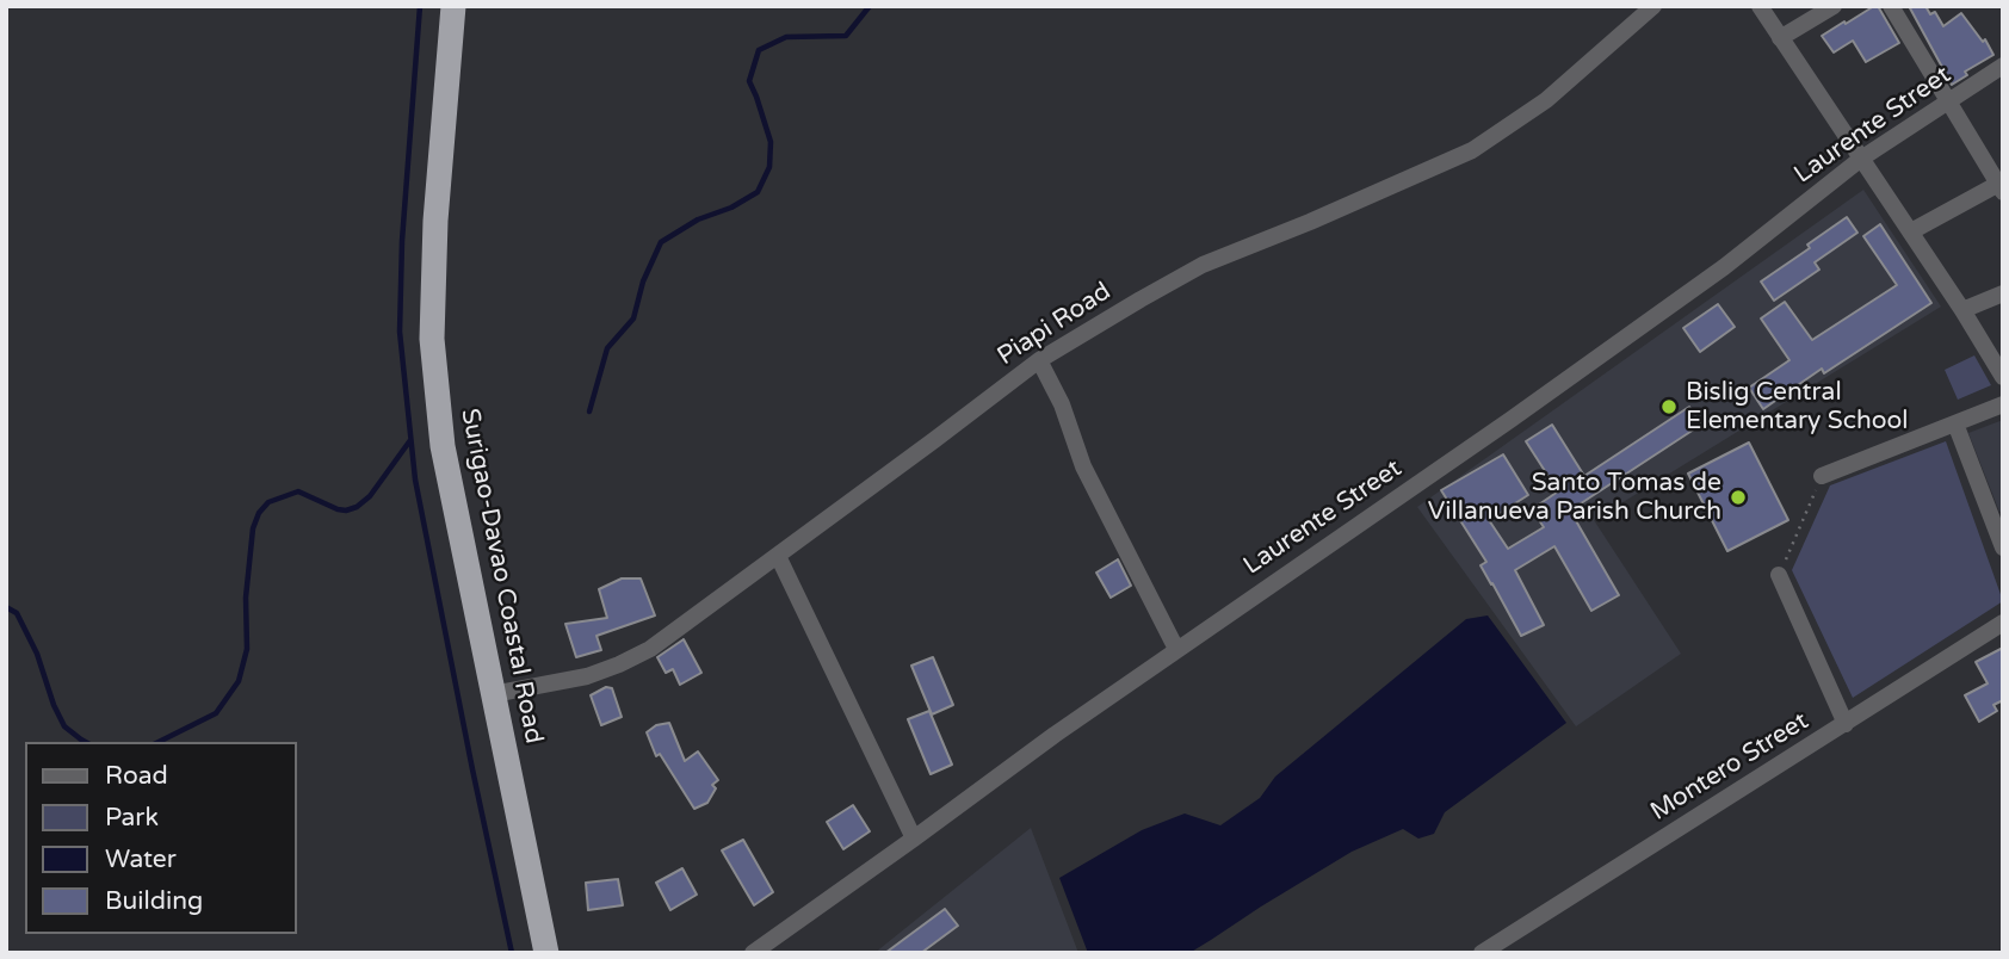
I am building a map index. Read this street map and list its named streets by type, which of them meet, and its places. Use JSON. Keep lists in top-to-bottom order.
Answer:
{
  "streets": {
    "highway": ["Surigao-Davao Coastal Road"],
    "street": ["Laurente Street", "Piapi Road", "Montero Street"]
  },
  "crossings": [
    ["Piapi Road", "Surigao-Davao Coastal Road"]
  ],
  "places": ["Bislig Central Elementary School", "Santo Tomas de Villanueva Parish Church"],
  "legend": [
    "Road",
    "Park",
    "Water",
    "Building"
  ]
}
